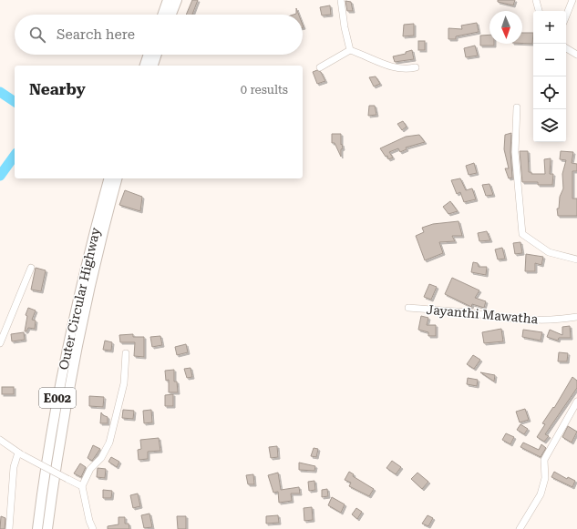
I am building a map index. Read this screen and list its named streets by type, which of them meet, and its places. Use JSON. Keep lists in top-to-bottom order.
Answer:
{
  "streets": {
    "highway": ["Outer Circular Highway", "E002"],
    "street": ["Jayanthi Mawatha"]
  },
  "north": "bottom",
  "page": {
    "map_buttons": ["+", "−"],
    "search": "Search here",
    "heading": ["Nearby", "0 results"]
  }
}
